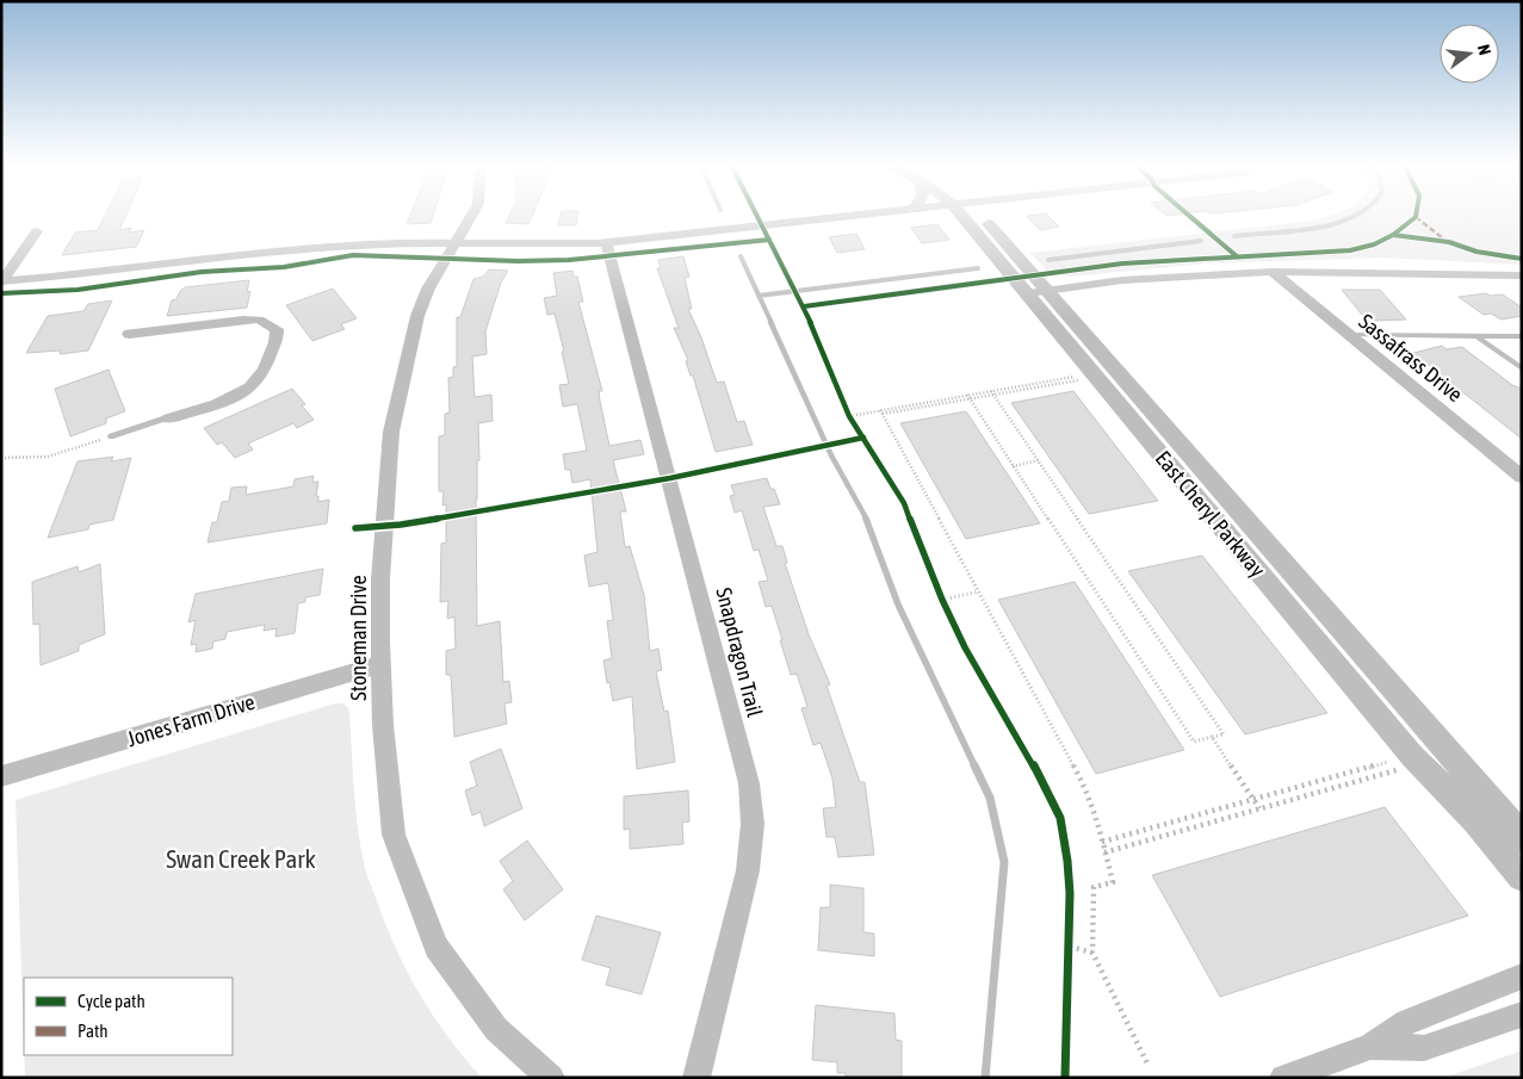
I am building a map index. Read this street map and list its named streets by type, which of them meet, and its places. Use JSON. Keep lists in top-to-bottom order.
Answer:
{
  "streets": {
    "street": [
      "Sassafrass Drive",
      "East Cheryl Parkway",
      "Stoneman Drive",
      "Snapdragon Trail",
      "Jones Farm Drive"
    ]
  },
  "crossings": [
    ["Stoneman Drive", "Jones Farm Drive"]
  ],
  "parks": ["Swan Creek Park"],
  "legend": ["Cycle path", "Path"],
  "north": "right"
}
